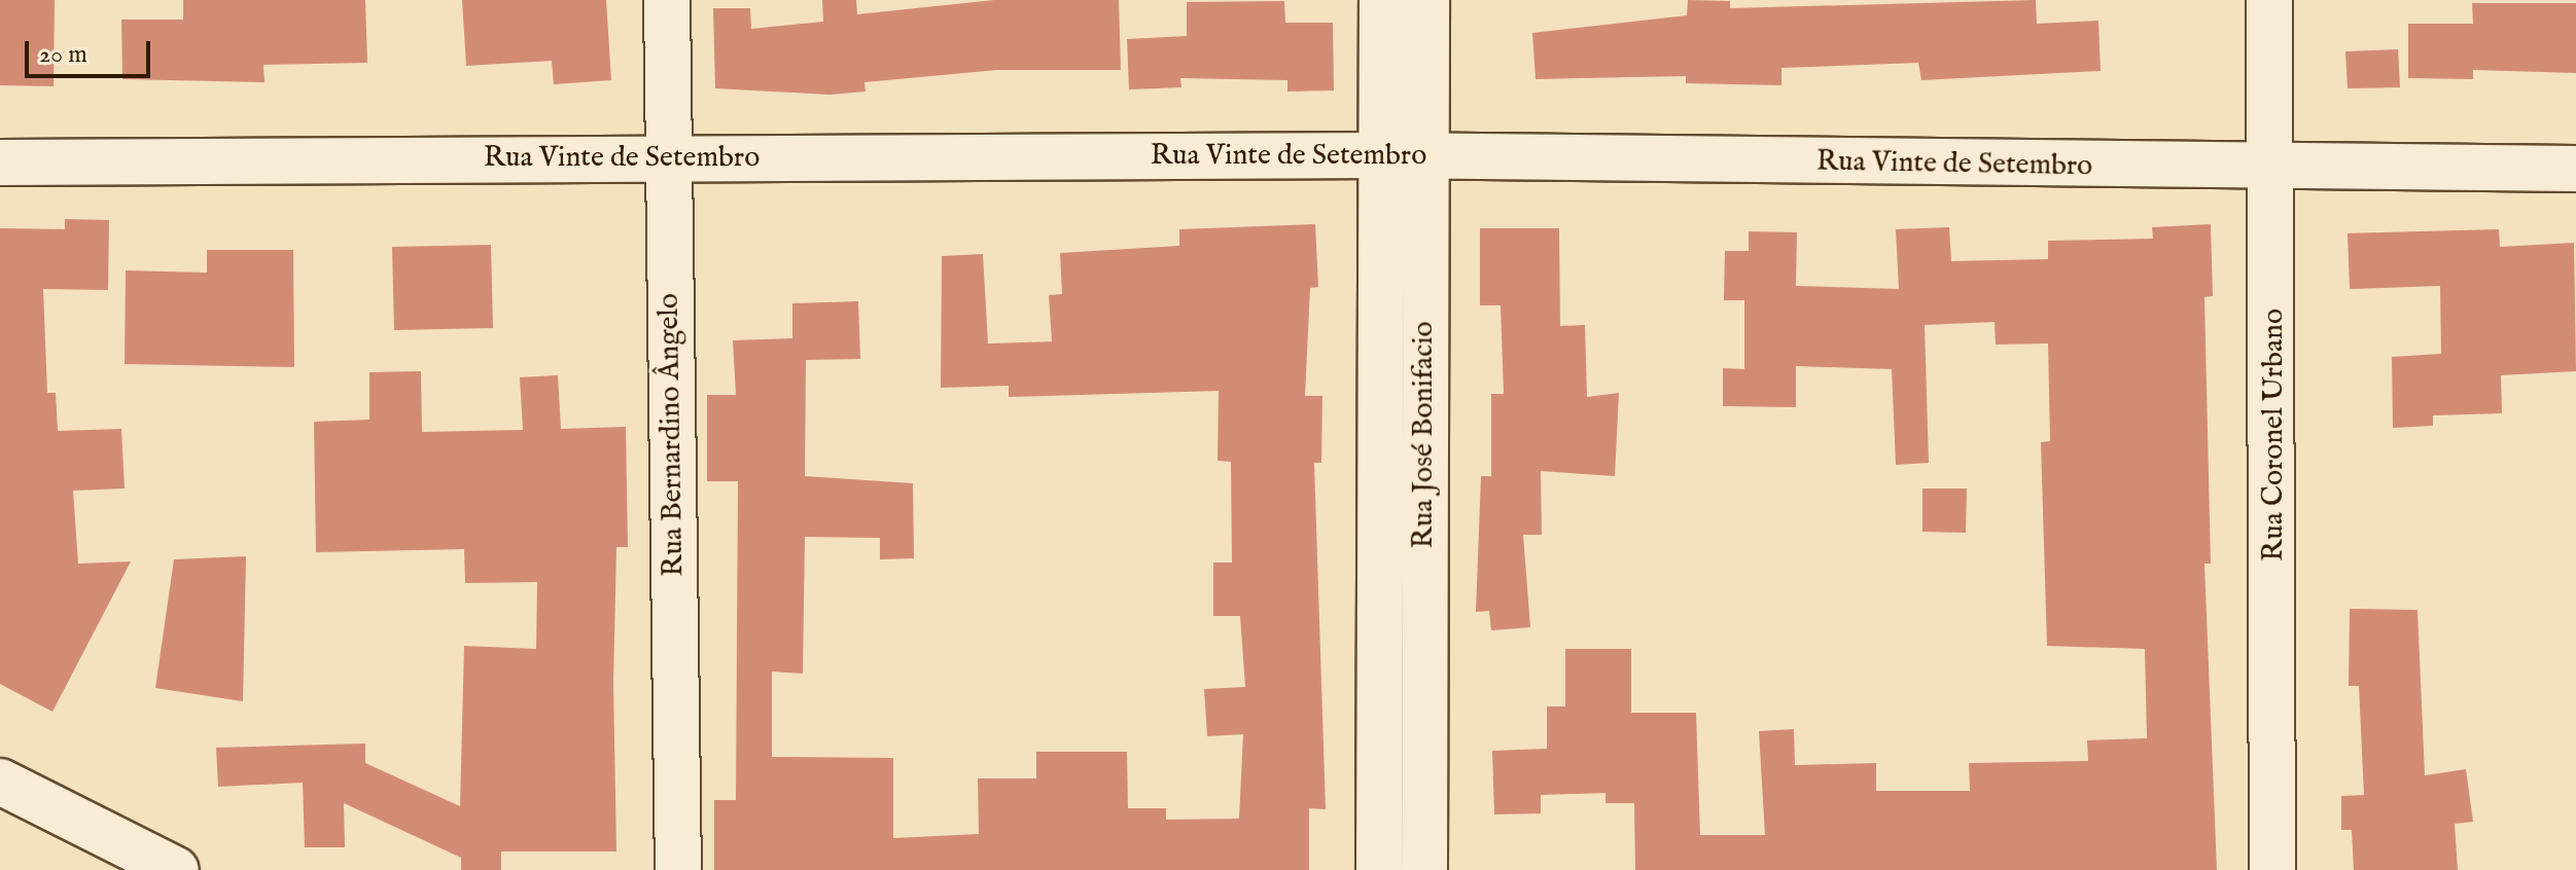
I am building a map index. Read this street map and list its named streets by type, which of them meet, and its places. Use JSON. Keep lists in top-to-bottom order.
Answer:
{
  "streets": {
    "street": [
      "Rua Vinte de Setembro",
      "Rua Bernardino Ângelo",
      "Rua José Bonifacio",
      "Rua Coronel Urbano"
    ]
  },
  "crossings": [
    ["Rua Vinte de Setembro", "Rua Bernardino Ângelo"],
    ["Rua Vinte de Setembro", "Rua José Bonifacio"],
    ["Rua Vinte de Setembro", "Rua Coronel Urbano"]
  ],
  "scale_bar": "20 m"
}
